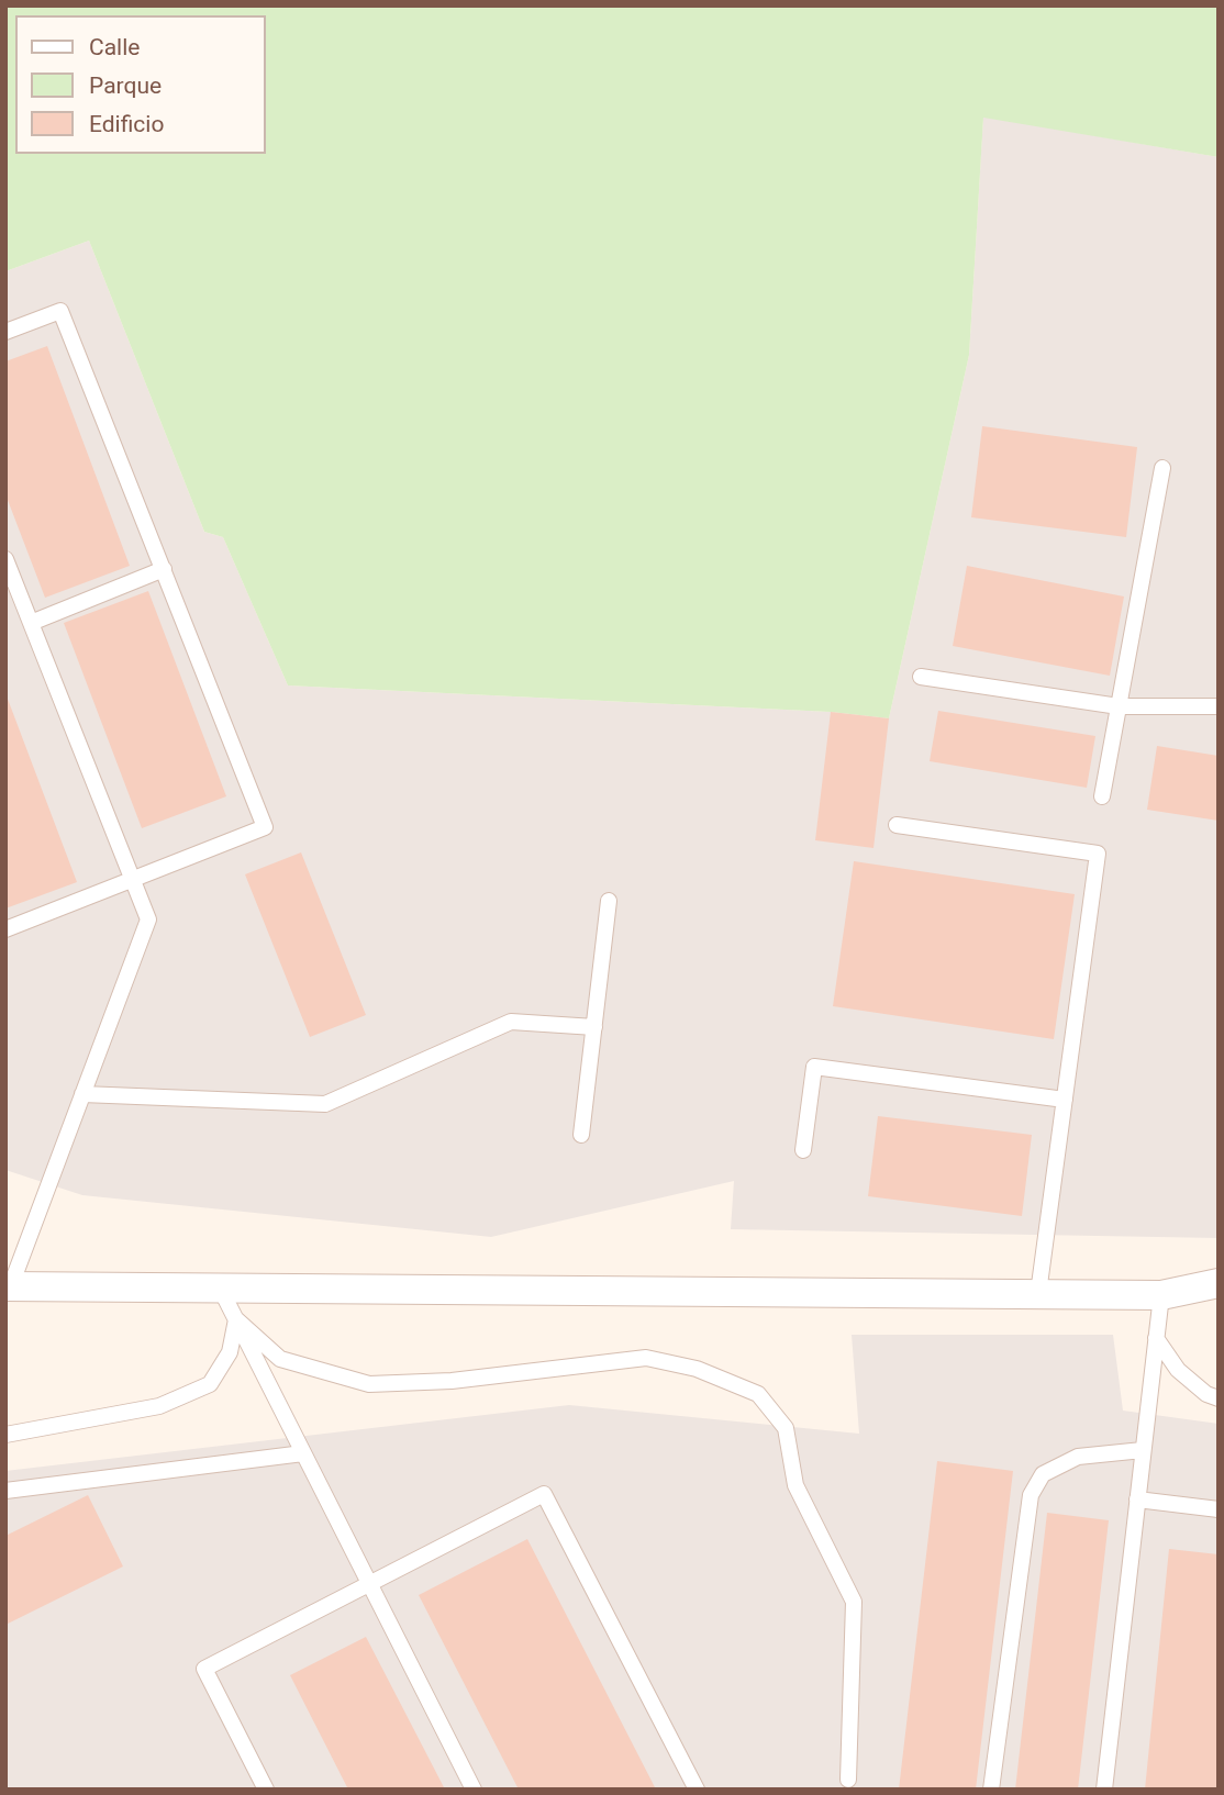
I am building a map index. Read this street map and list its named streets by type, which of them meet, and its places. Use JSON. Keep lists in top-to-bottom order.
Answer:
{
  "legend": ["Calle", "Parque", "Edificio"]
}
